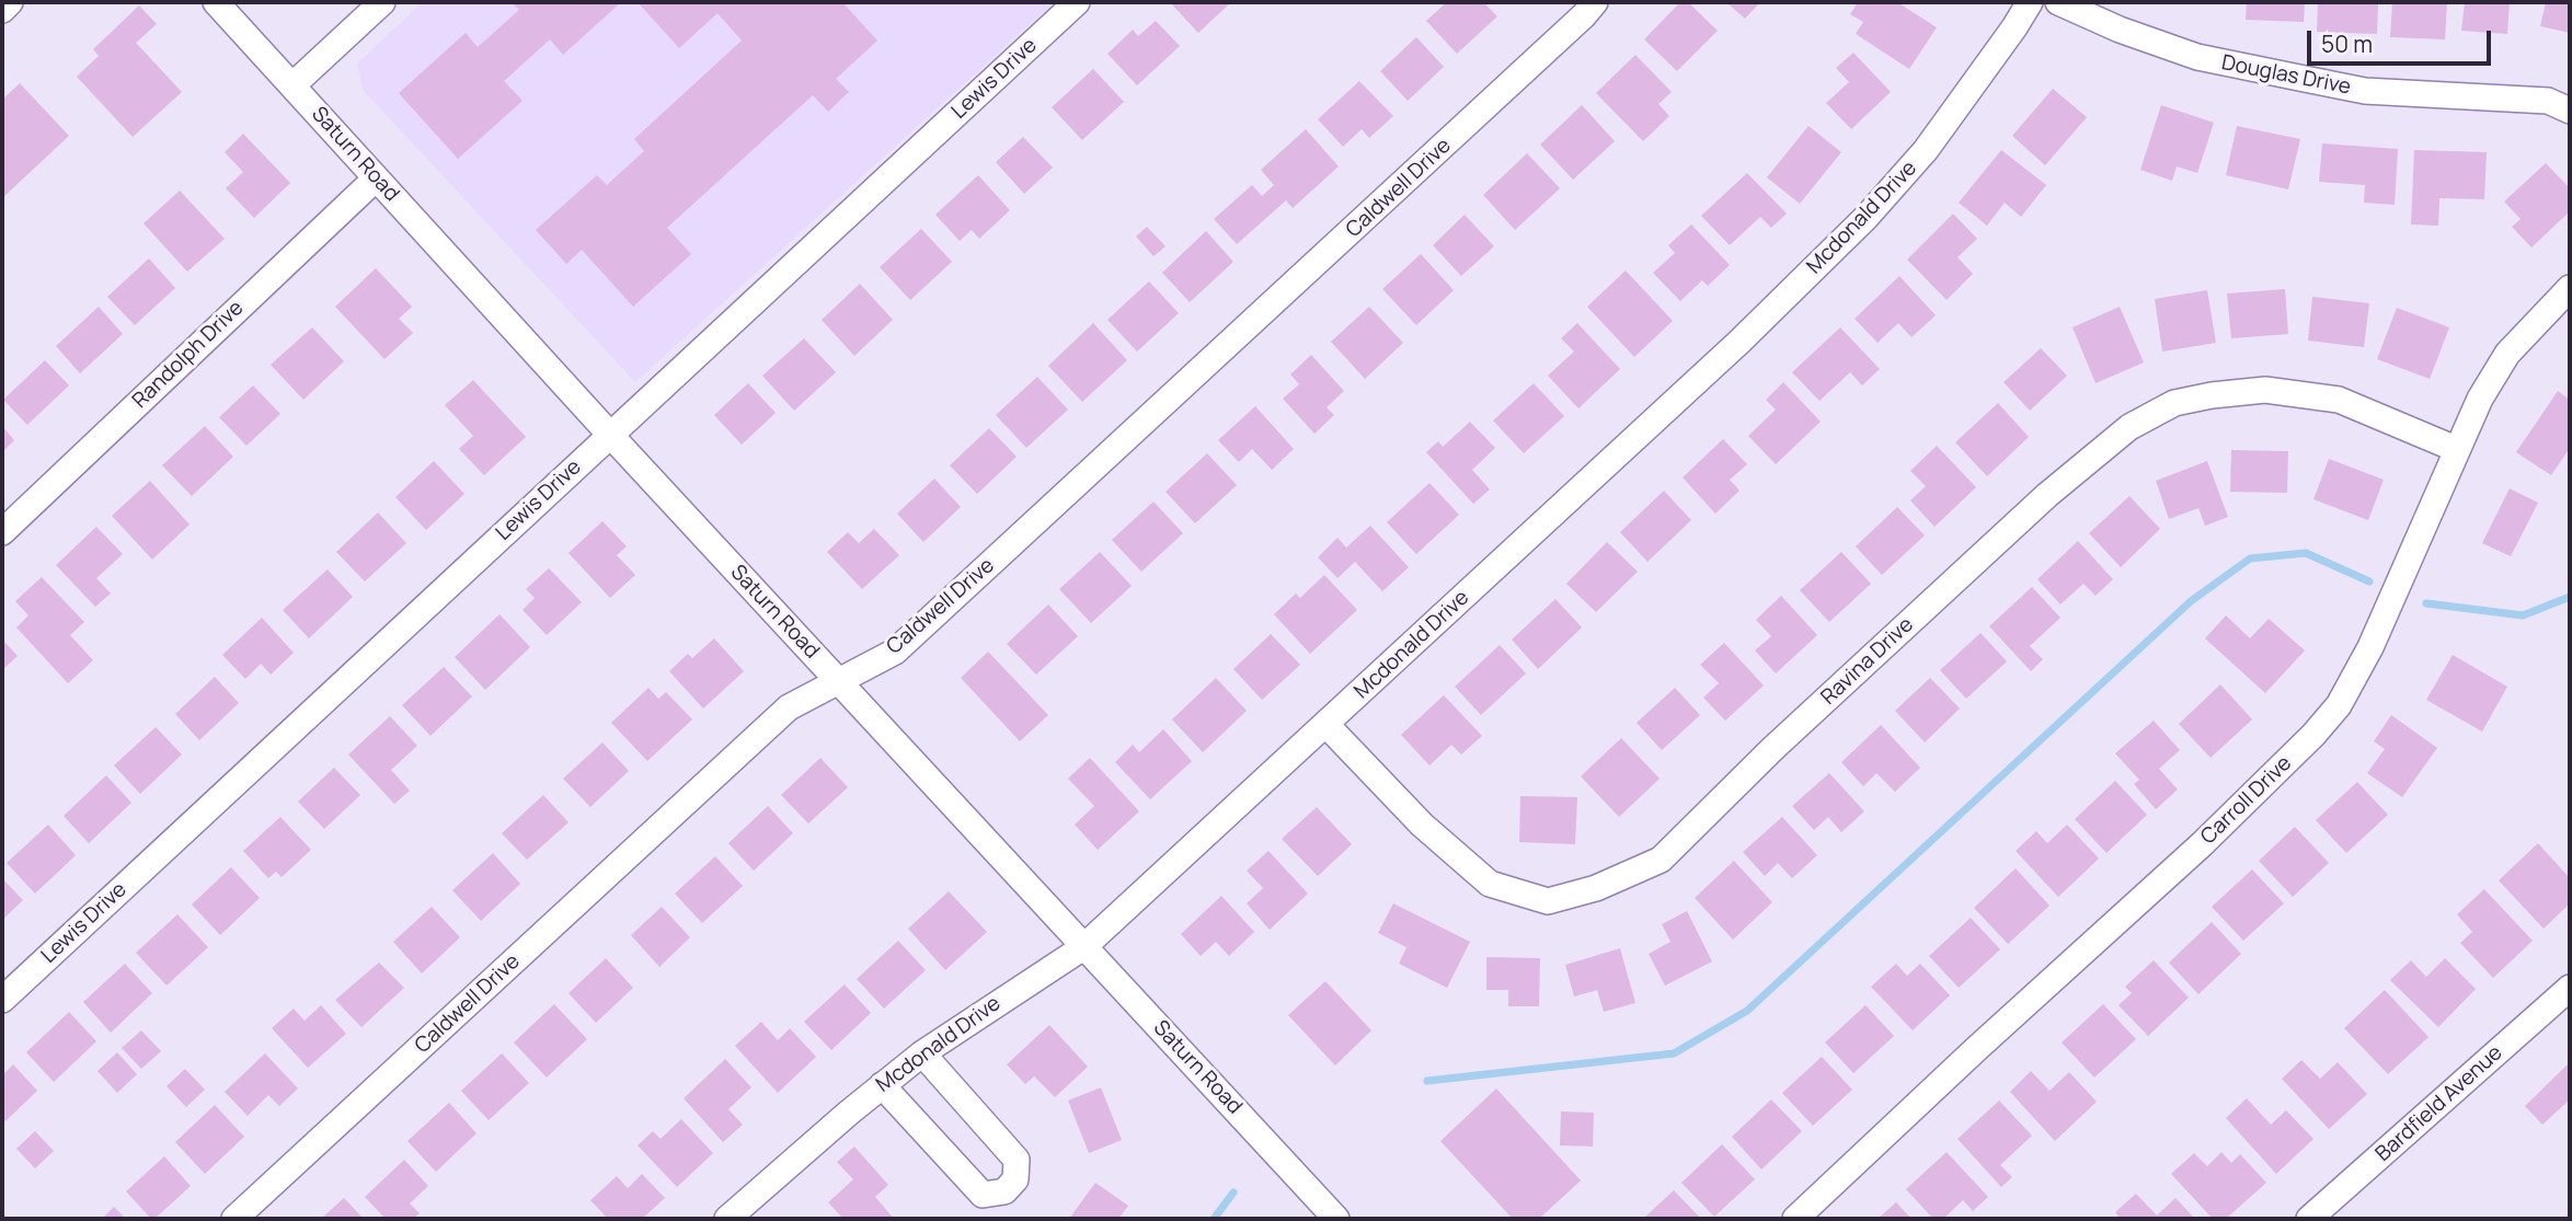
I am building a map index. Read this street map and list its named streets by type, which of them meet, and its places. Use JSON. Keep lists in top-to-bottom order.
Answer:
{
  "streets": {
    "street": [
      "Douglas Drive",
      "Lewis Drive",
      "Saturn Road",
      "Caldwell Drive",
      "Mcdonald Drive",
      "Randolph Drive",
      "Ravina Drive",
      "Carroll Drive",
      "Bardfield Avenue"
    ]
  },
  "crossings": [
    ["Lewis Drive", "Saturn Road"],
    ["Saturn Road", "Caldwell Drive"],
    ["Saturn Road", "Mcdonald Drive"],
    ["Saturn Road", "Randolph Drive"],
    ["Mcdonald Drive", "Ravina Drive"],
    ["Ravina Drive", "Carroll Drive"]
  ],
  "scale_bar": "50 m"
}
